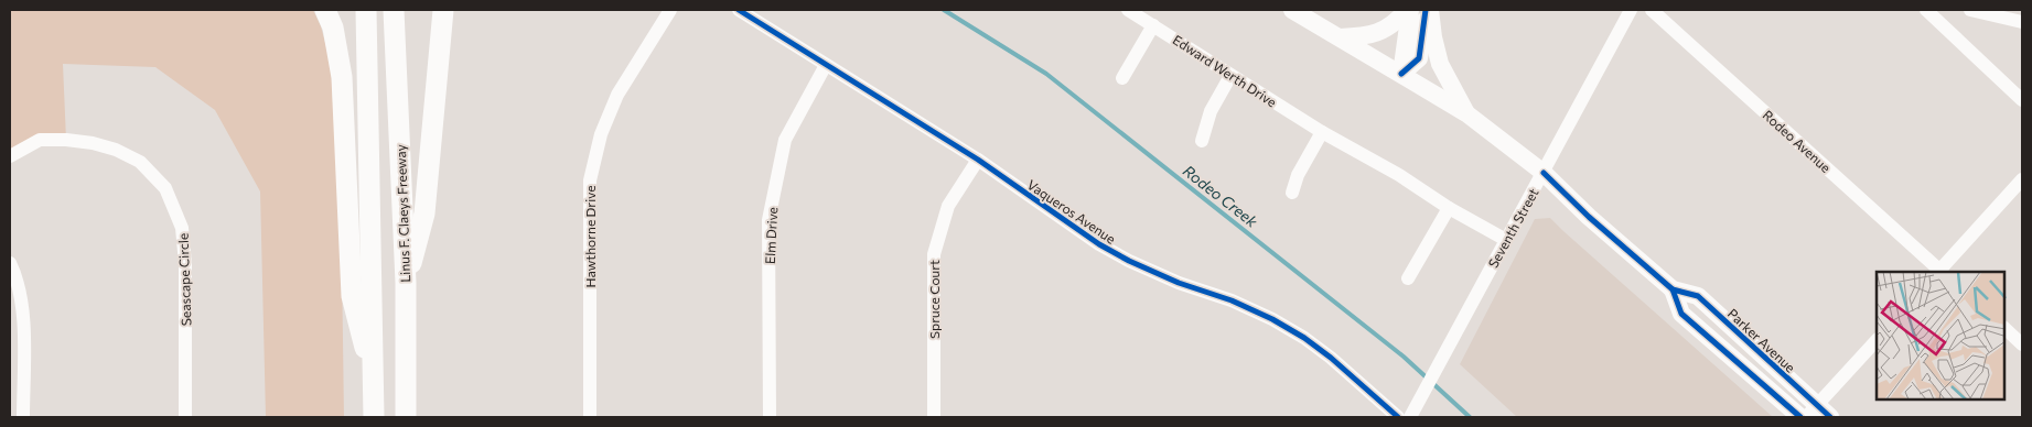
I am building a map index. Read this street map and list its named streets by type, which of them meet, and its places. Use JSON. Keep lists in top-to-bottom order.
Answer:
{
  "streets": {
    "highway": ["Linus F. Claeys Freeway"],
    "main road": ["Parker Avenue"],
    "street": [
      "Edward Werth Drive",
      "Rodeo Avenue",
      "Vaqueros Avenue",
      "Seventh Street",
      "Elm Drive",
      "Hawthorne Drive",
      "Seascape Circle",
      "Spruce Court"
    ]
  },
  "crossings": [
    ["Edward Werth Drive", "Seventh Street"],
    ["Vaqueros Avenue", "Elm Drive"],
    ["Vaqueros Avenue", "Spruce Court"],
    ["Seventh Street", "Parker Avenue"]
  ],
  "water": ["Rodeo Creek"]
}
